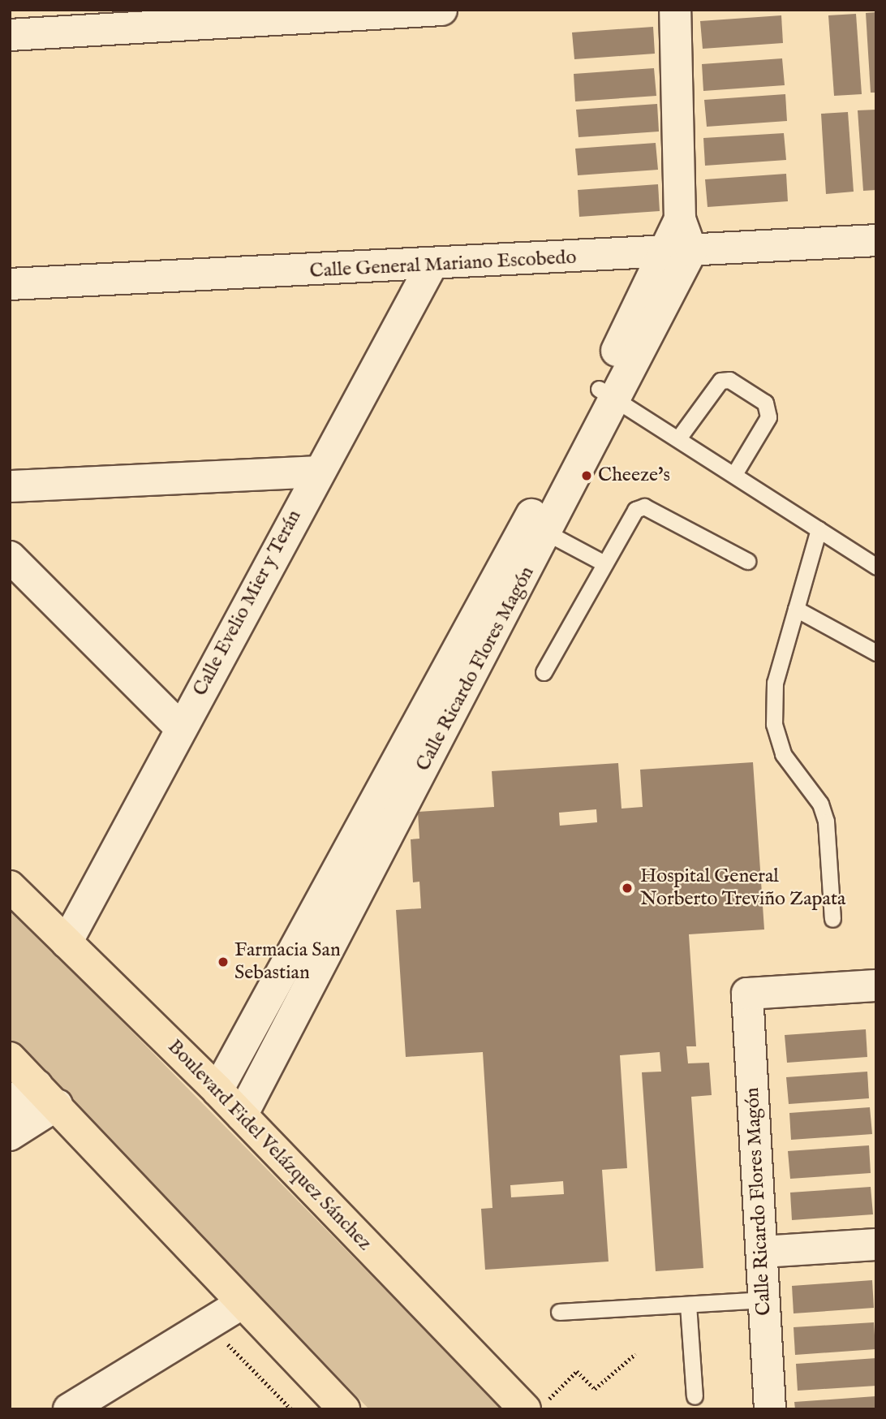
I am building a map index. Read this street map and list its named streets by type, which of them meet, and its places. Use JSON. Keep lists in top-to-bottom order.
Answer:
{
  "streets": {
    "main road": ["Boulevard Fidel Velázquez Sánchez"],
    "street": ["Calle General Mariano Escobedo", "Calle Evelio Mier y Terán", "Calle Ricardo Flores Magón"]
  },
  "crossings": [
    ["Calle General Mariano Escobedo", "Calle Evelio Mier y Terán"],
    ["Calle General Mariano Escobedo", "Calle Ricardo Flores Magón"],
    ["Calle Evelio Mier y Terán", "Boulevard Fidel Velázquez Sánchez"],
    ["Calle Ricardo Flores Magón", "Boulevard Fidel Velázquez Sánchez"]
  ],
  "places": ["Cheeze's", "Hospital General Norberto Treviño Zapata", "Farmacia San Sebastian"]
}
